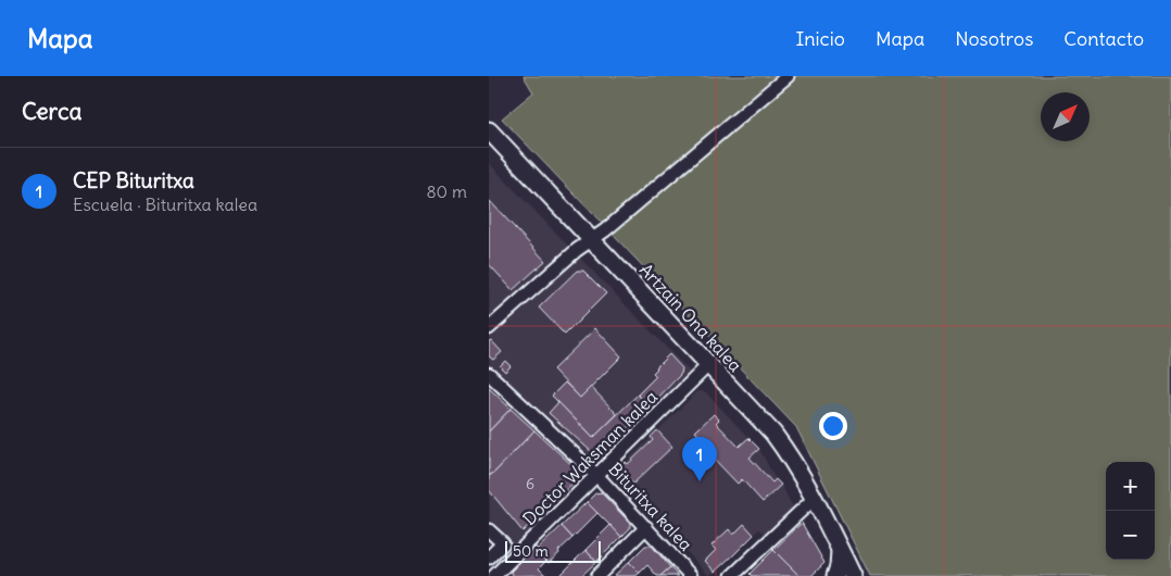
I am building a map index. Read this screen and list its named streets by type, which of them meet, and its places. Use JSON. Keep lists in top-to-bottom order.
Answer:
{
  "streets": {
    "main road": ["Artzain Ona kalea"],
    "street": ["Doctor Waksman kalea", "Bituritxa kalea"]
  },
  "crossings": [
    ["Artzain Ona kalea", "Doctor Waksman kalea"],
    ["Doctor Waksman kalea", "Bituritxa kalea"]
  ],
  "house_numbers": ["6"],
  "scale_bar": "50 m",
  "north": "top right",
  "page": {
    "header": "Mapa",
    "nav": [
      "Inicio",
      "Mapa",
      "Nosotros",
      "Contacto"
    ],
    "heading": "Cerca",
    "list": [
      {
        "mark": "1",
        "name": "CEP Bituritxa",
        "note": "Escuela · Bituritxa kalea",
        "value": "80 m"
      }
    ],
    "pins": "1",
    "map_buttons": ["+", "−"],
    "scale": "50 m"
  }
}
